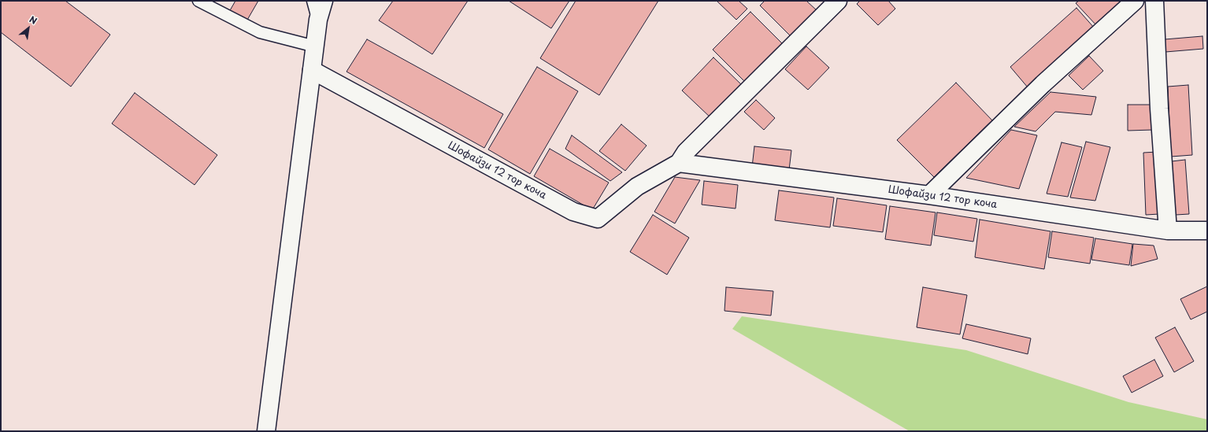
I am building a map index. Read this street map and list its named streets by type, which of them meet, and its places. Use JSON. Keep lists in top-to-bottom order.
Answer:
{
  "streets": {
    "street": ["Шофайзи 12 тор коча"]
  },
  "north": "top right"
}
